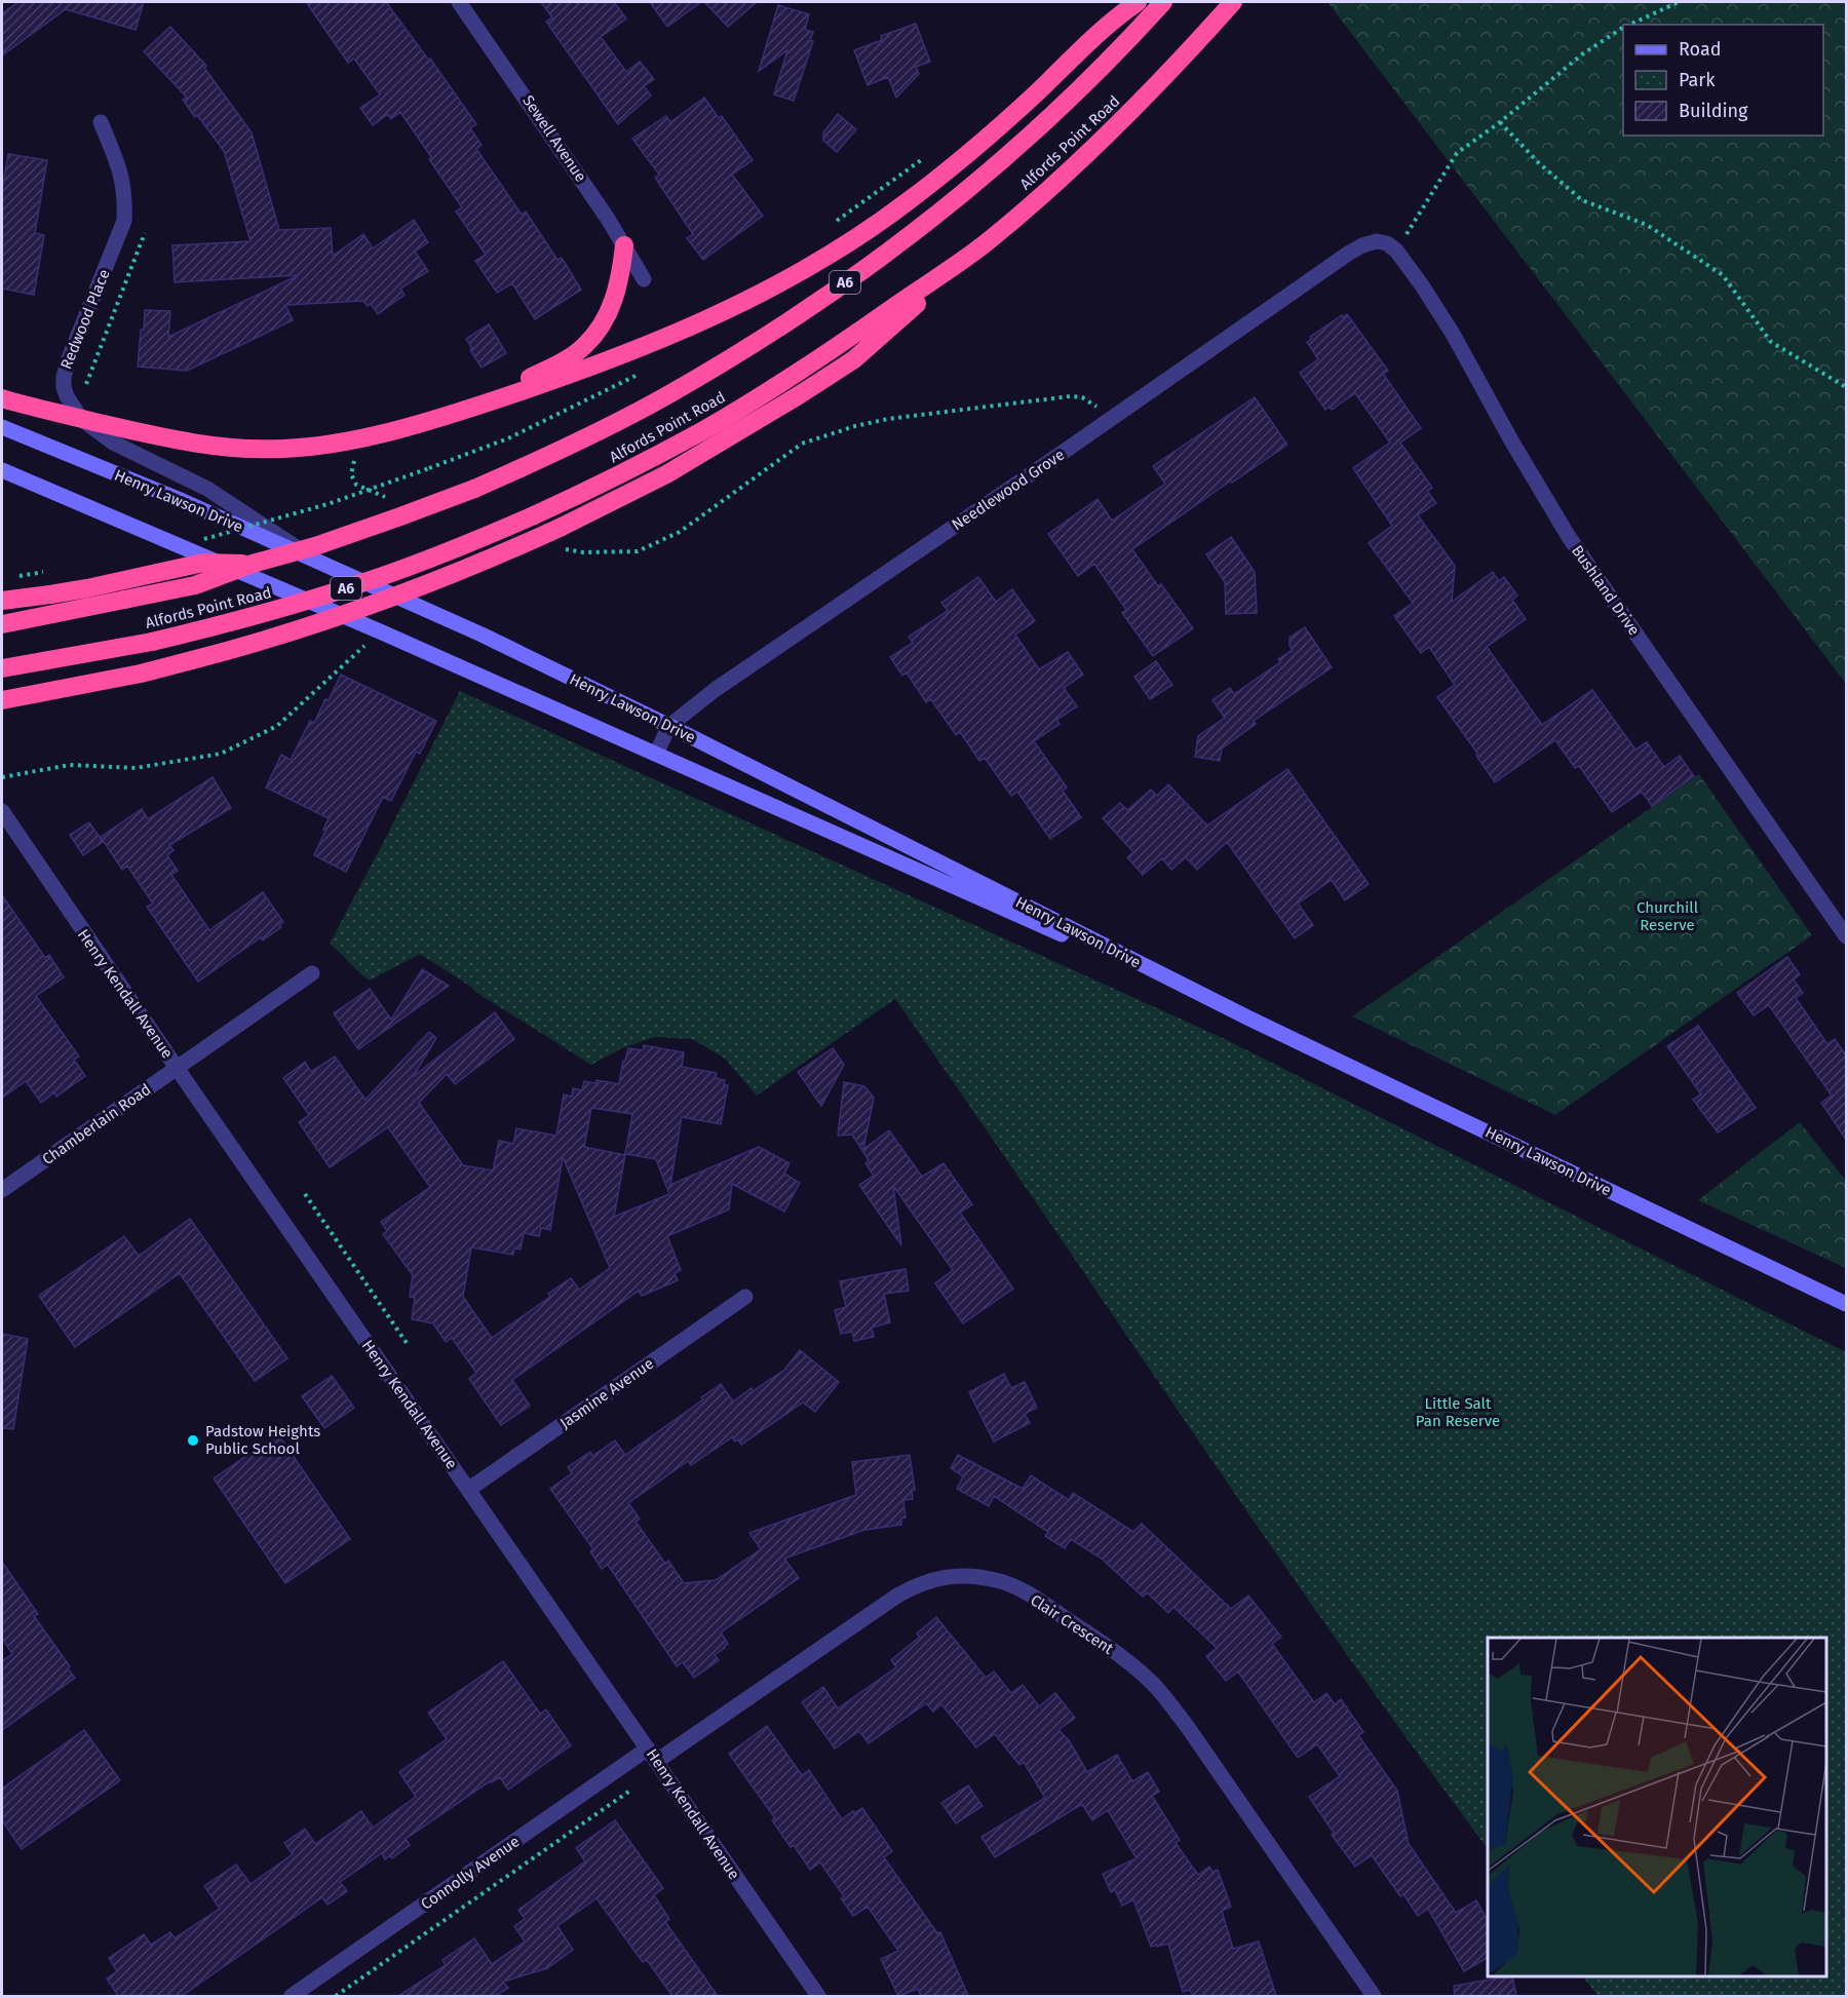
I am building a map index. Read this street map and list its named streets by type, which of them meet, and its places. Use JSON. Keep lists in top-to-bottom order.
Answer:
{
  "streets": {
    "highway": ["Alfords Point Road", "A6"],
    "main road": ["Henry Lawson Drive"],
    "street": [
      "Sewell Avenue",
      "Redwood Place",
      "Needlewood Grove",
      "Bushland Drive",
      "Henry Kendall Avenue",
      "Chamberlain Road",
      "Jasmine Avenue",
      "Clair Crescent",
      "Connolly Avenue"
    ]
  },
  "crossings": [
    ["A6", "Redwood Place"],
    ["Redwood Place", "Henry Lawson Drive"],
    ["Needlewood Grove", "Henry Lawson Drive"],
    ["Needlewood Grove", "Bushland Drive"],
    ["Henry Kendall Avenue", "Chamberlain Road"],
    ["Henry Kendall Avenue", "Jasmine Avenue"],
    ["Henry Kendall Avenue", "Clair Crescent"],
    ["Henry Kendall Avenue", "Connolly Avenue"],
    ["Clair Crescent", "Connolly Avenue"]
  ],
  "parks": ["Churchill Reserve", "Little Salt Pan Reserve"],
  "places": ["Padstow Heights Public School"],
  "legend": ["Road", "Park", "Building"]
}
